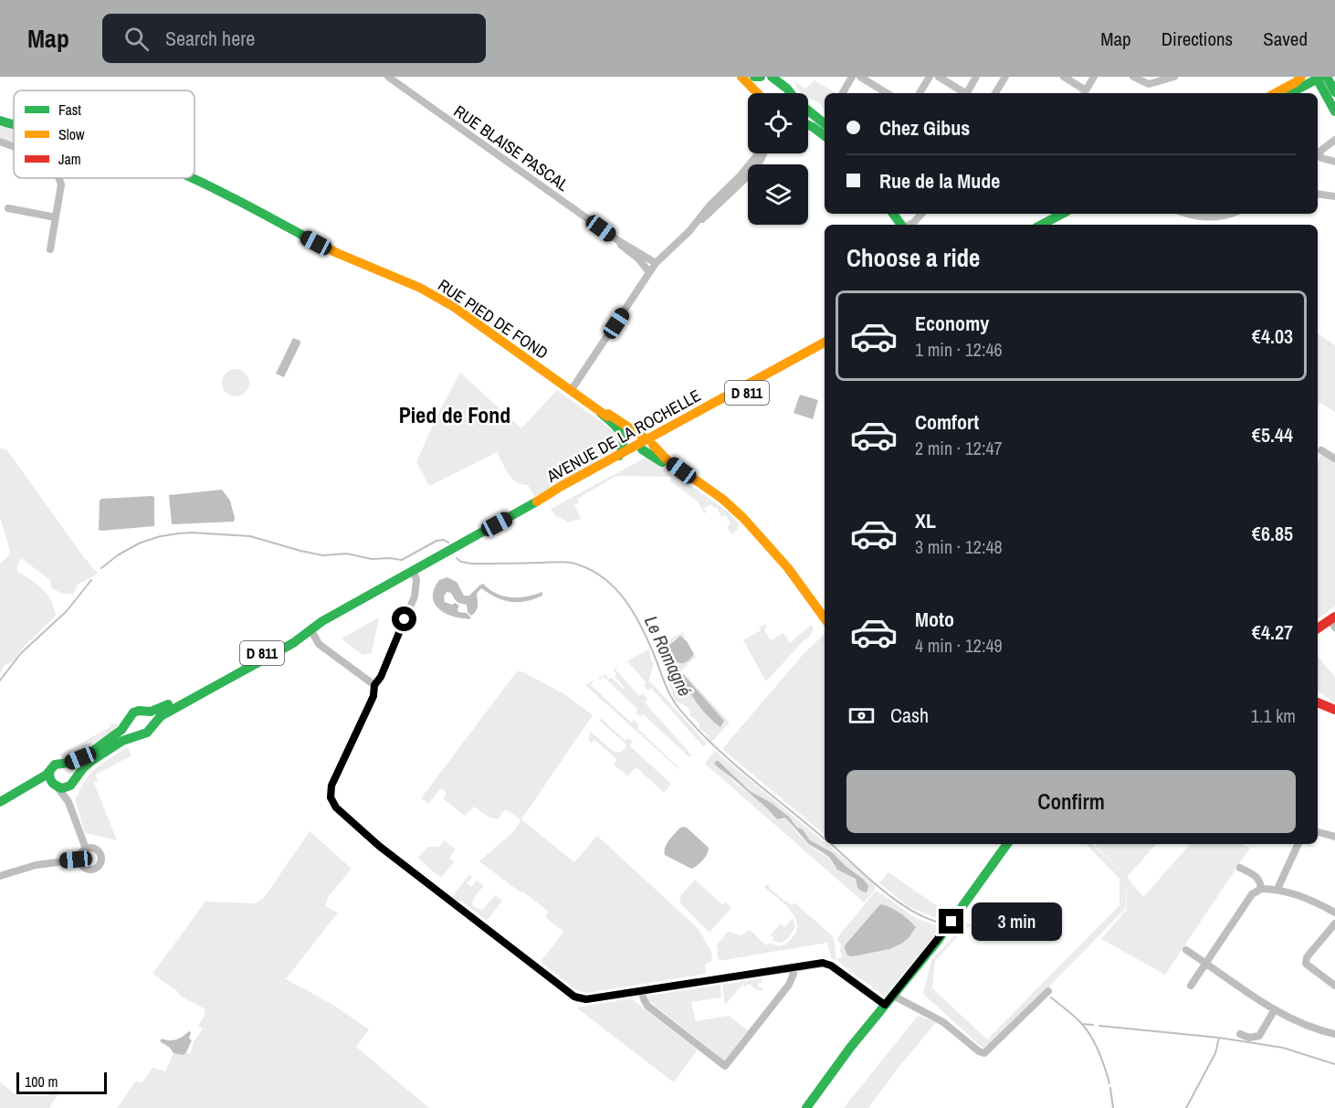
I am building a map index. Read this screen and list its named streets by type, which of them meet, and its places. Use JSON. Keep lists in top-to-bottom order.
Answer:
{
  "streets": {
    "main road": ["RUE PIED DE FOND", "D 811", "AVENUE DE LA ROCHELLE"],
    "street": ["RUE BLAISE PASCAL"]
  },
  "crossings": [
    ["D 811", "AVENUE DE LA ROCHELLE"]
  ],
  "districts": ["Pied de Fond"],
  "water": ["Le Romagné"],
  "legend": ["Fast", "Slow", "Jam"],
  "scale_bar": "100 m",
  "page": {
    "header": "Map",
    "search": "Search here",
    "nav": ["Map", "Directions", "Saved"],
    "banner": ["Chez Gibus", "Rue de la Mude"],
    "heading": "Choose a ride",
    "list": [
      {
        "name": "Economy",
        "note": "1 min · 12:46",
        "value": "€4.03"
      },
      {
        "name": "Comfort",
        "note": "2 min · 12:47",
        "value": "€5.44"
      },
      {
        "name": "XL",
        "note": "3 min · 12:48",
        "value": "€6.85"
      },
      {
        "name": "Moto",
        "note": "4 min · 12:49",
        "value": "€4.27"
      }
    ],
    "pay": ["Cash", "1.1 km"],
    "buttons": "Confirm",
    "bubble": "3 min",
    "scale": "100 m"
  }
}
